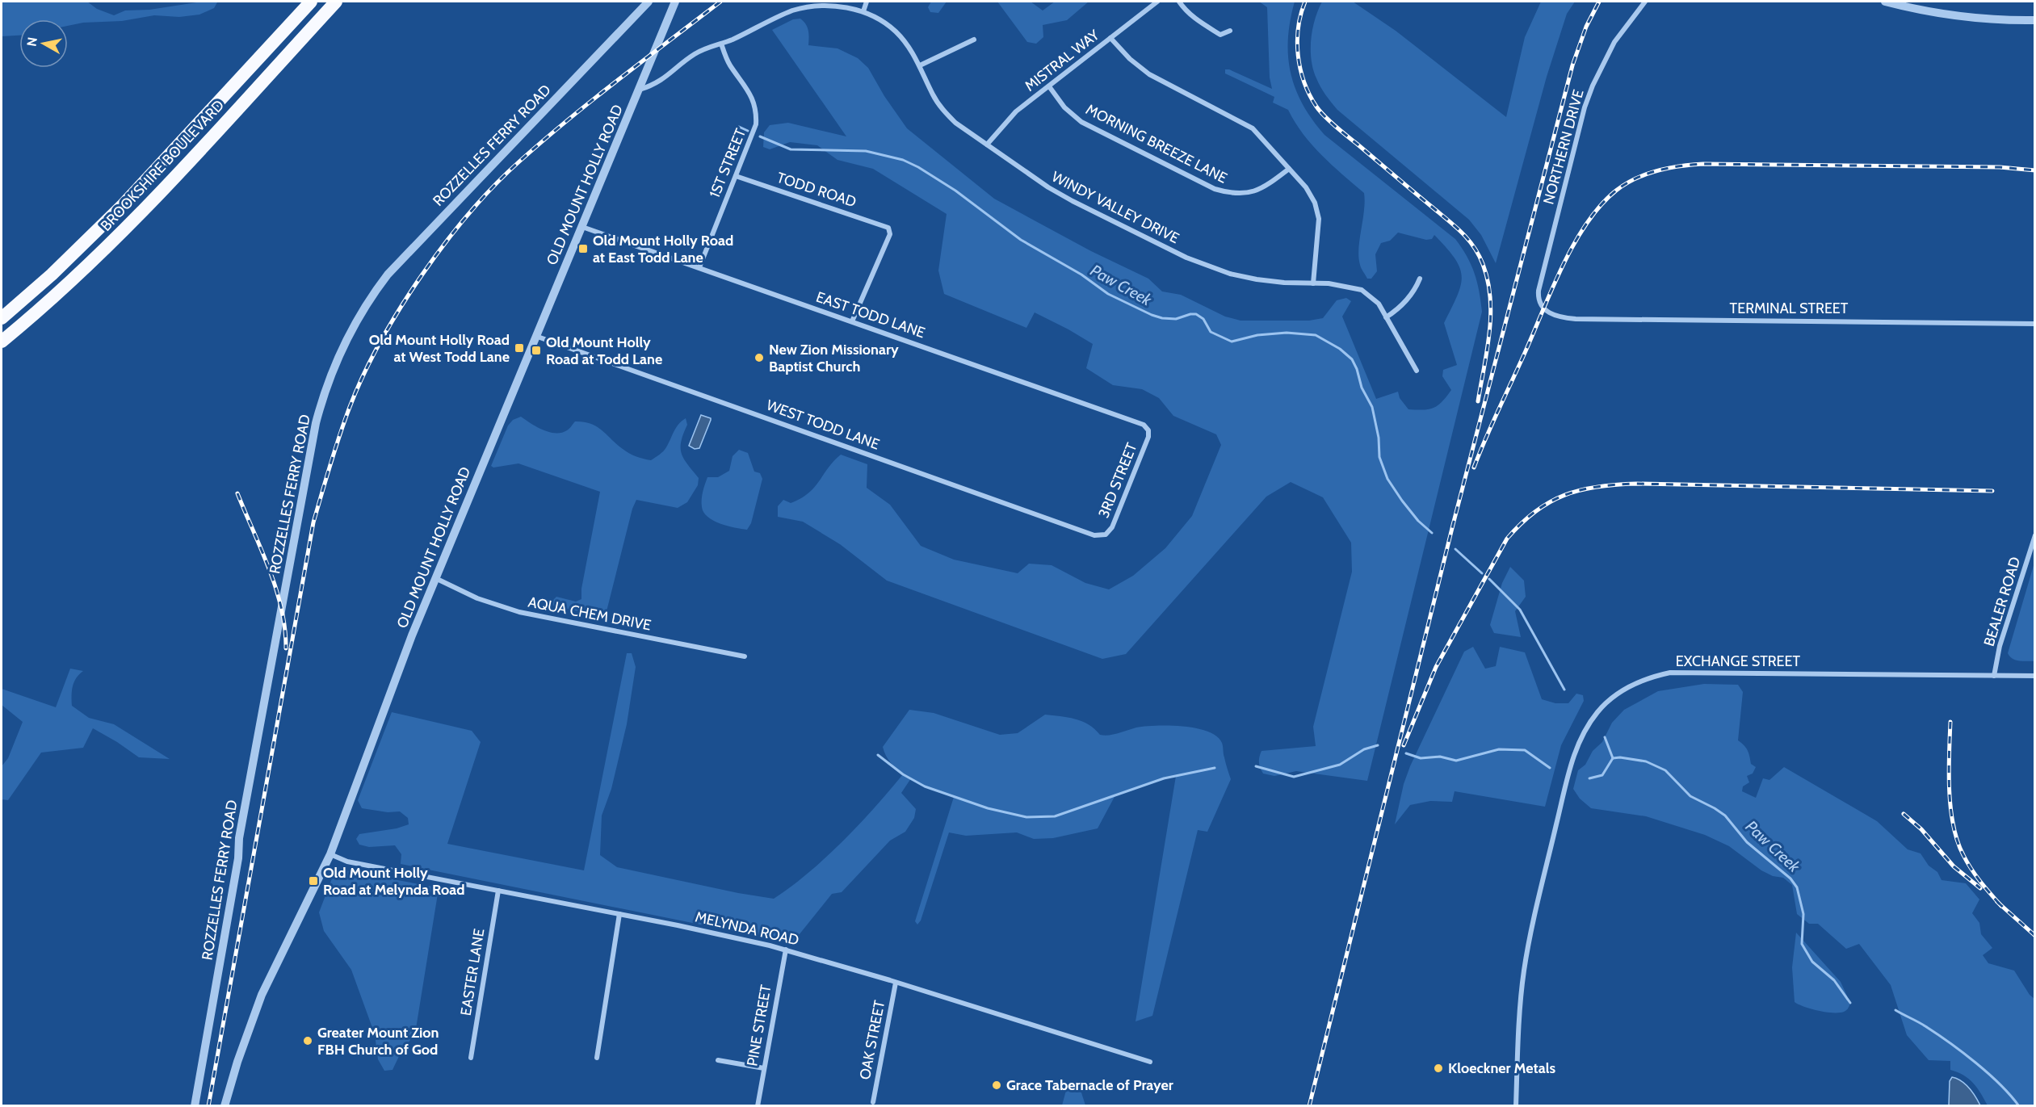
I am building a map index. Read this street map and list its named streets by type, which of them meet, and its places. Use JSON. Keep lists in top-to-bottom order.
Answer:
{
  "streets": {
    "highway": ["BROOKSHIRE BOULEVARD"],
    "street": [
      "MISTRAL WAY",
      "MORNING BREEZE LANE",
      "ROZZELLES FERRY ROAD",
      "NORTHERN DRIVE",
      "1ST STREET",
      "OLD MOUNT HOLLY ROAD",
      "TODD ROAD",
      "WINDY VALLEY DRIVE",
      "TERMINAL STREET",
      "EAST TODD LANE",
      "WEST TODD LANE",
      "3RD STREET",
      "BEALER ROAD",
      "AQUA CHEM DRIVE",
      "EXCHANGE STREET",
      "MELYNDA ROAD",
      "EASTER LANE",
      "PINE STREET",
      "OAK STREET"
    ]
  },
  "crossings": [
    ["MISTRAL WAY", "MORNING BREEZE LANE"],
    ["MISTRAL WAY", "WINDY VALLEY DRIVE"],
    ["NORTHERN DRIVE", "TERMINAL STREET"],
    ["1ST STREET", "TODD ROAD"],
    ["1ST STREET", "WINDY VALLEY DRIVE"],
    ["1ST STREET", "EAST TODD LANE"],
    ["OLD MOUNT HOLLY ROAD", "WINDY VALLEY DRIVE"],
    ["OLD MOUNT HOLLY ROAD", "EAST TODD LANE"],
    ["OLD MOUNT HOLLY ROAD", "WEST TODD LANE"],
    ["OLD MOUNT HOLLY ROAD", "AQUA CHEM DRIVE"],
    ["OLD MOUNT HOLLY ROAD", "MELYNDA ROAD"],
    ["TODD ROAD", "EAST TODD LANE"],
    ["EAST TODD LANE", "3RD STREET"],
    ["WEST TODD LANE", "3RD STREET"],
    ["BEALER ROAD", "EXCHANGE STREET"],
    ["MELYNDA ROAD", "EASTER LANE"],
    ["MELYNDA ROAD", "PINE STREET"],
    ["MELYNDA ROAD", "OAK STREET"]
  ],
  "water": ["Paw Creek"],
  "places": {
    "transit": [
      "Old Mount Holly Road at East Todd Lane",
      "Old Mount Holly Road at West Todd Lane",
      "Old Mount Holly Road at Todd Lane",
      "Old Mount Holly Road at Melynda Road"
    ],
    "other": [
      "New Zion Missionary Baptist Church",
      "Greater Mount Zion FBH Church of God",
      "Kloeckner Metals",
      "Grace Tabernacle of Prayer"
    ]
  },
  "north": "left"
}
